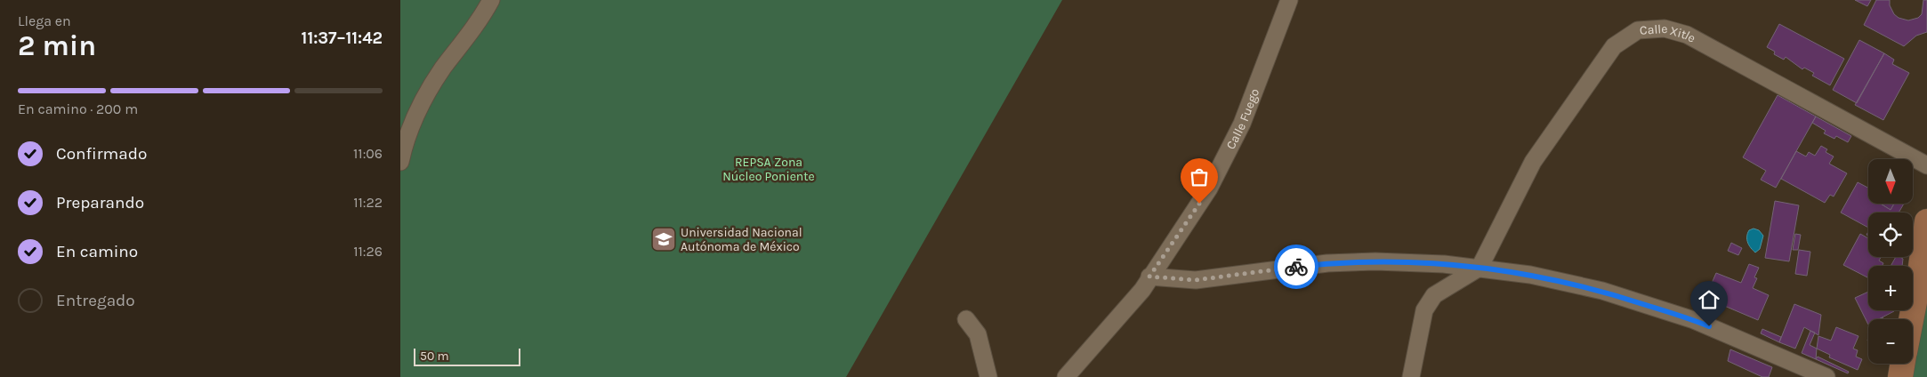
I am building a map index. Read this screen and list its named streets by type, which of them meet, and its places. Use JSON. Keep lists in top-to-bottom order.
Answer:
{
  "streets": {
    "street": ["Calle Xitle", "Calle Fuego"]
  },
  "parks": ["REPSA Zona Núcleo Poniente"],
  "places": {
    "school or university": ["Universidad Nacional Autónoma de México"]
  },
  "scale_bar": "50 m",
  "north": "bottom",
  "page": {
    "heading": ["2 min", "Llega en", "11:37–11:42"],
    "bar": "En camino · 200 m",
    "list": [
      ["Confirmado", "11:06"],
      ["Preparando", "11:22"],
      ["En camino", "11:26"],
      "Entregado"
    ],
    "map_buttons": ["+", "−"],
    "scale": "50 m"
  }
}
